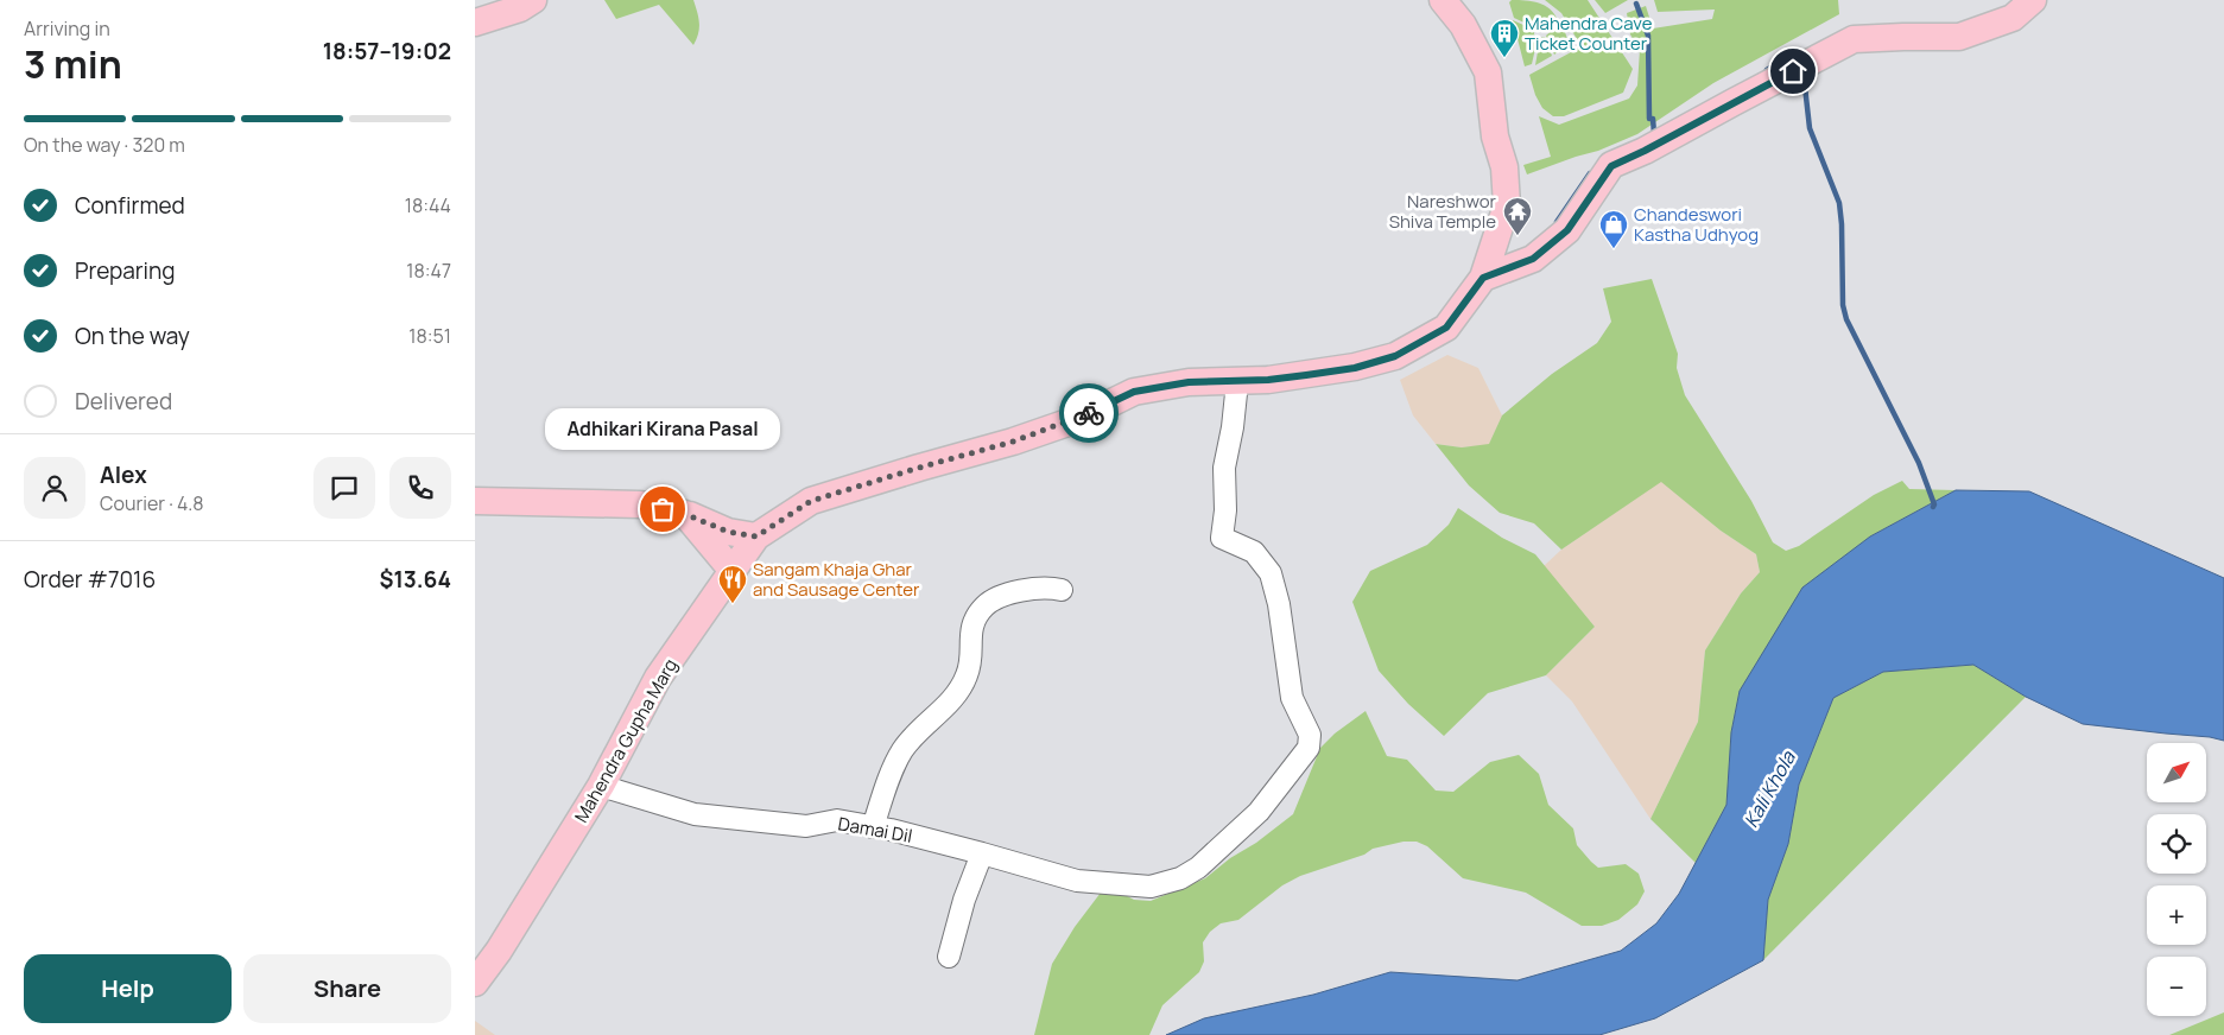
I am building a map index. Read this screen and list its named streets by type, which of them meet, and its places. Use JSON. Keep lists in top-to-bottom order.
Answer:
{
  "streets": {
    "main road": ["Mahendra Gupha Marg"],
    "street": ["Damai Dil"]
  },
  "crossings": [
    ["Mahendra Gupha Marg", "Damai Dil"]
  ],
  "water": ["Kali Khola"],
  "places": {
    "building": ["Mahendra Cave Ticket Counter"],
    "temple": ["Nareshwor Shiva Temple"],
    "shop": ["Chandeswori Kastha Udhyog"],
    "other": ["Adhikari Kirana Pasal"],
    "restaurant": ["Sangam Khaja Ghar and Sausage Center"]
  },
  "north": "top right",
  "page": {
    "heading": ["3 min", "Arriving in", "18:57–19:02"],
    "panel": [
      "Alex",
      "Courier · 4.8",
      "Order #7016",
      "$13.64"
    ],
    "bar": "On the way · 320 m",
    "list": [
      ["Confirmed", "18:44"],
      ["Preparing", "18:47"],
      ["On the way", "18:51"],
      "Delivered"
    ],
    "bubble": "Adhikari Kirana Pasal",
    "map_buttons": ["+", "−"],
    "buttons": ["Help", "Share"]
  }
}
